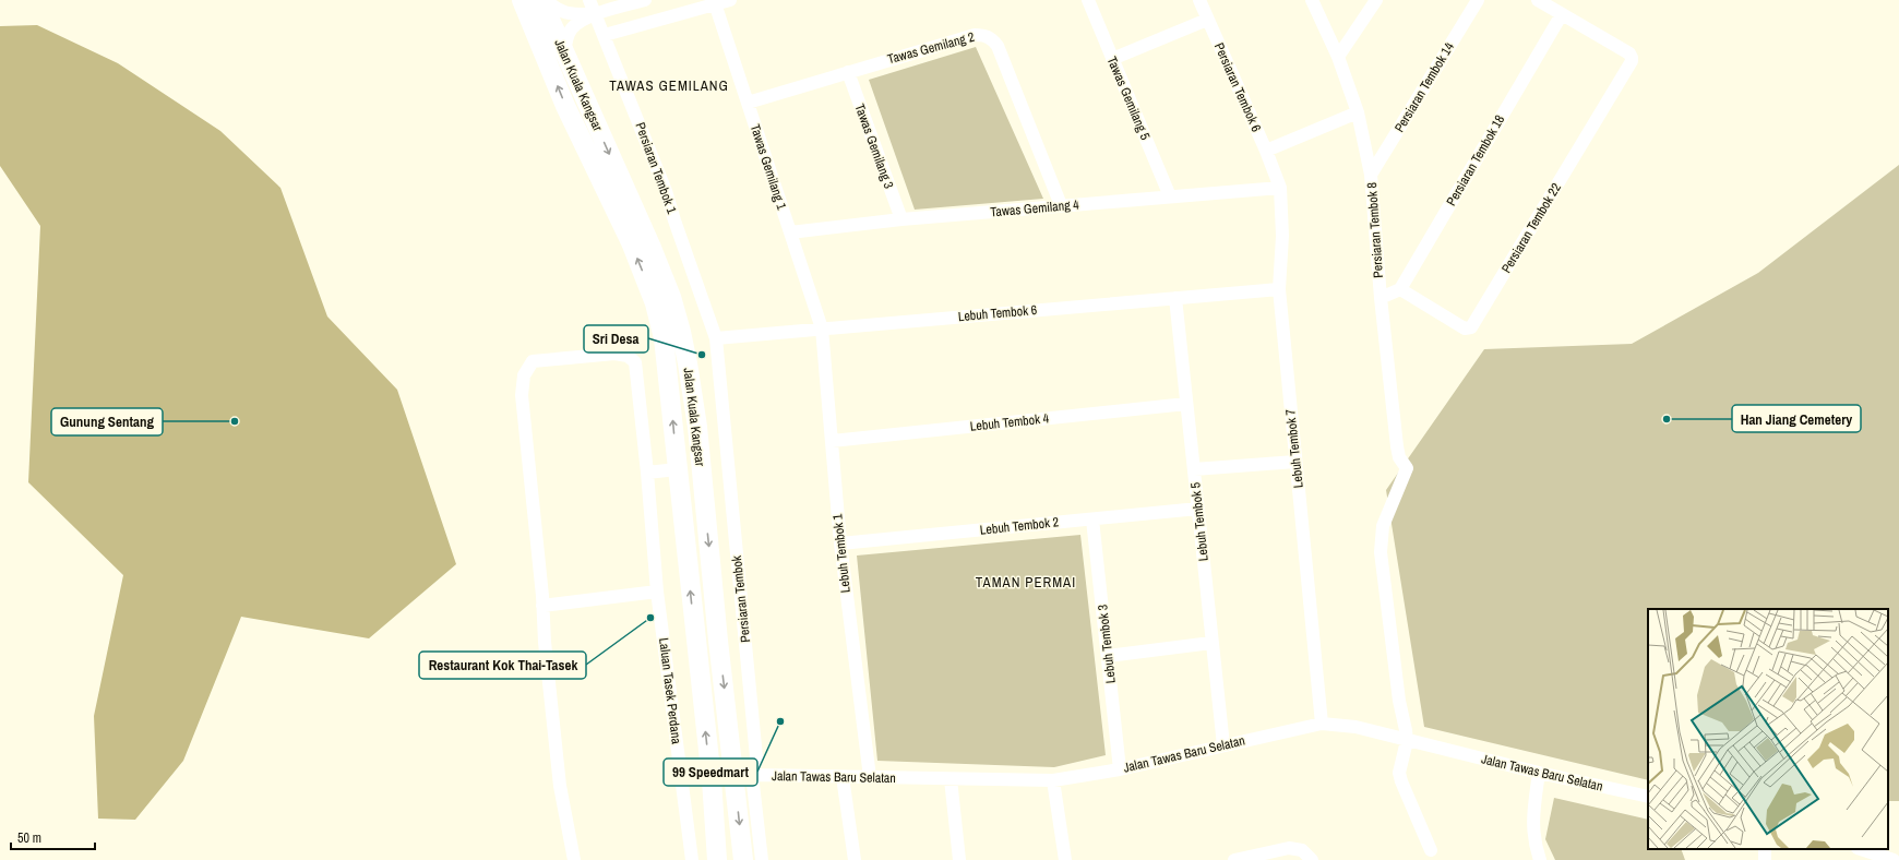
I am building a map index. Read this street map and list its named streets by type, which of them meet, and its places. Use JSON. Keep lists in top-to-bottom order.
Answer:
{
  "streets": {
    "highway": ["Jalan Kuala Kangsar"],
    "street": [
      "Tawas Gemilang 2",
      "Persiaran Tembok 6",
      "Persiaran Tembok 14",
      "Tawas Gemilang 5",
      "Tawas Gemilang 3",
      "Persiaran Tembok 18",
      "Tawas Gemilang 1",
      "Persiaran Tembok 1",
      "Tawas Gemilang 4",
      "Persiaran Tembok 22",
      "Persiaran Tembok 8",
      "Lebuh Tembok 6",
      "Lebuh Tembok 4",
      "Lebuh Tembok 7",
      "Lebuh Tembok 5",
      "Lebuh Tembok 2",
      "Lebuh Tembok 1",
      "Persiaran Tembok",
      "Lebuh Tembok 3",
      "Laluan Tasek Perdana",
      "Jalan Tawas Baru Selatan"
    ]
  },
  "crossings": [
    ["Tawas Gemilang 2", "Tawas Gemilang 3"],
    ["Tawas Gemilang 2", "Tawas Gemilang 1"],
    ["Tawas Gemilang 2", "Tawas Gemilang 4"],
    ["Jalan Kuala Kangsar", "Persiaran Tembok"],
    ["Jalan Kuala Kangsar", "Jalan Tawas Baru Selatan"],
    ["Persiaran Tembok 6", "Lebuh Tembok 7"],
    ["Persiaran Tembok 14", "Persiaran Tembok 8"],
    ["Tawas Gemilang 5", "Tawas Gemilang 4"],
    ["Tawas Gemilang 3", "Tawas Gemilang 4"],
    ["Persiaran Tembok 18", "Persiaran Tembok 22"],
    ["Tawas Gemilang 1", "Tawas Gemilang 4"],
    ["Tawas Gemilang 1", "Lebuh Tembok 6"],
    ["Tawas Gemilang 1", "Lebuh Tembok 1"],
    ["Persiaran Tembok 1", "Lebuh Tembok 6"],
    ["Persiaran Tembok 1", "Persiaran Tembok"],
    ["Tawas Gemilang 4", "Lebuh Tembok 7"],
    ["Persiaran Tembok 8", "Jalan Tawas Baru Selatan"],
    ["Lebuh Tembok 6", "Lebuh Tembok 7"],
    ["Lebuh Tembok 6", "Lebuh Tembok 5"],
    ["Lebuh Tembok 6", "Lebuh Tembok 1"],
    ["Lebuh Tembok 6", "Persiaran Tembok"],
    ["Lebuh Tembok 4", "Lebuh Tembok 5"],
    ["Lebuh Tembok 4", "Lebuh Tembok 1"],
    ["Lebuh Tembok 7", "Jalan Tawas Baru Selatan"],
    ["Lebuh Tembok 5", "Lebuh Tembok 2"],
    ["Lebuh Tembok 5", "Jalan Tawas Baru Selatan"],
    ["Lebuh Tembok 2", "Lebuh Tembok 1"],
    ["Lebuh Tembok 2", "Lebuh Tembok 3"],
    ["Lebuh Tembok 1", "Jalan Tawas Baru Selatan"],
    ["Persiaran Tembok", "Jalan Tawas Baru Selatan"],
    ["Lebuh Tembok 3", "Jalan Tawas Baru Selatan"]
  ],
  "districts": ["TAWAS GEMILANG", "TAMAN PERMAI"],
  "places": [
    "Sri Desa",
    "Han Jiang Cemetery",
    "Gunung Sentang",
    "Restaurant Kok Thai-Tasek",
    "99 Speedmart"
  ],
  "scale_bar": "50 m"
}
